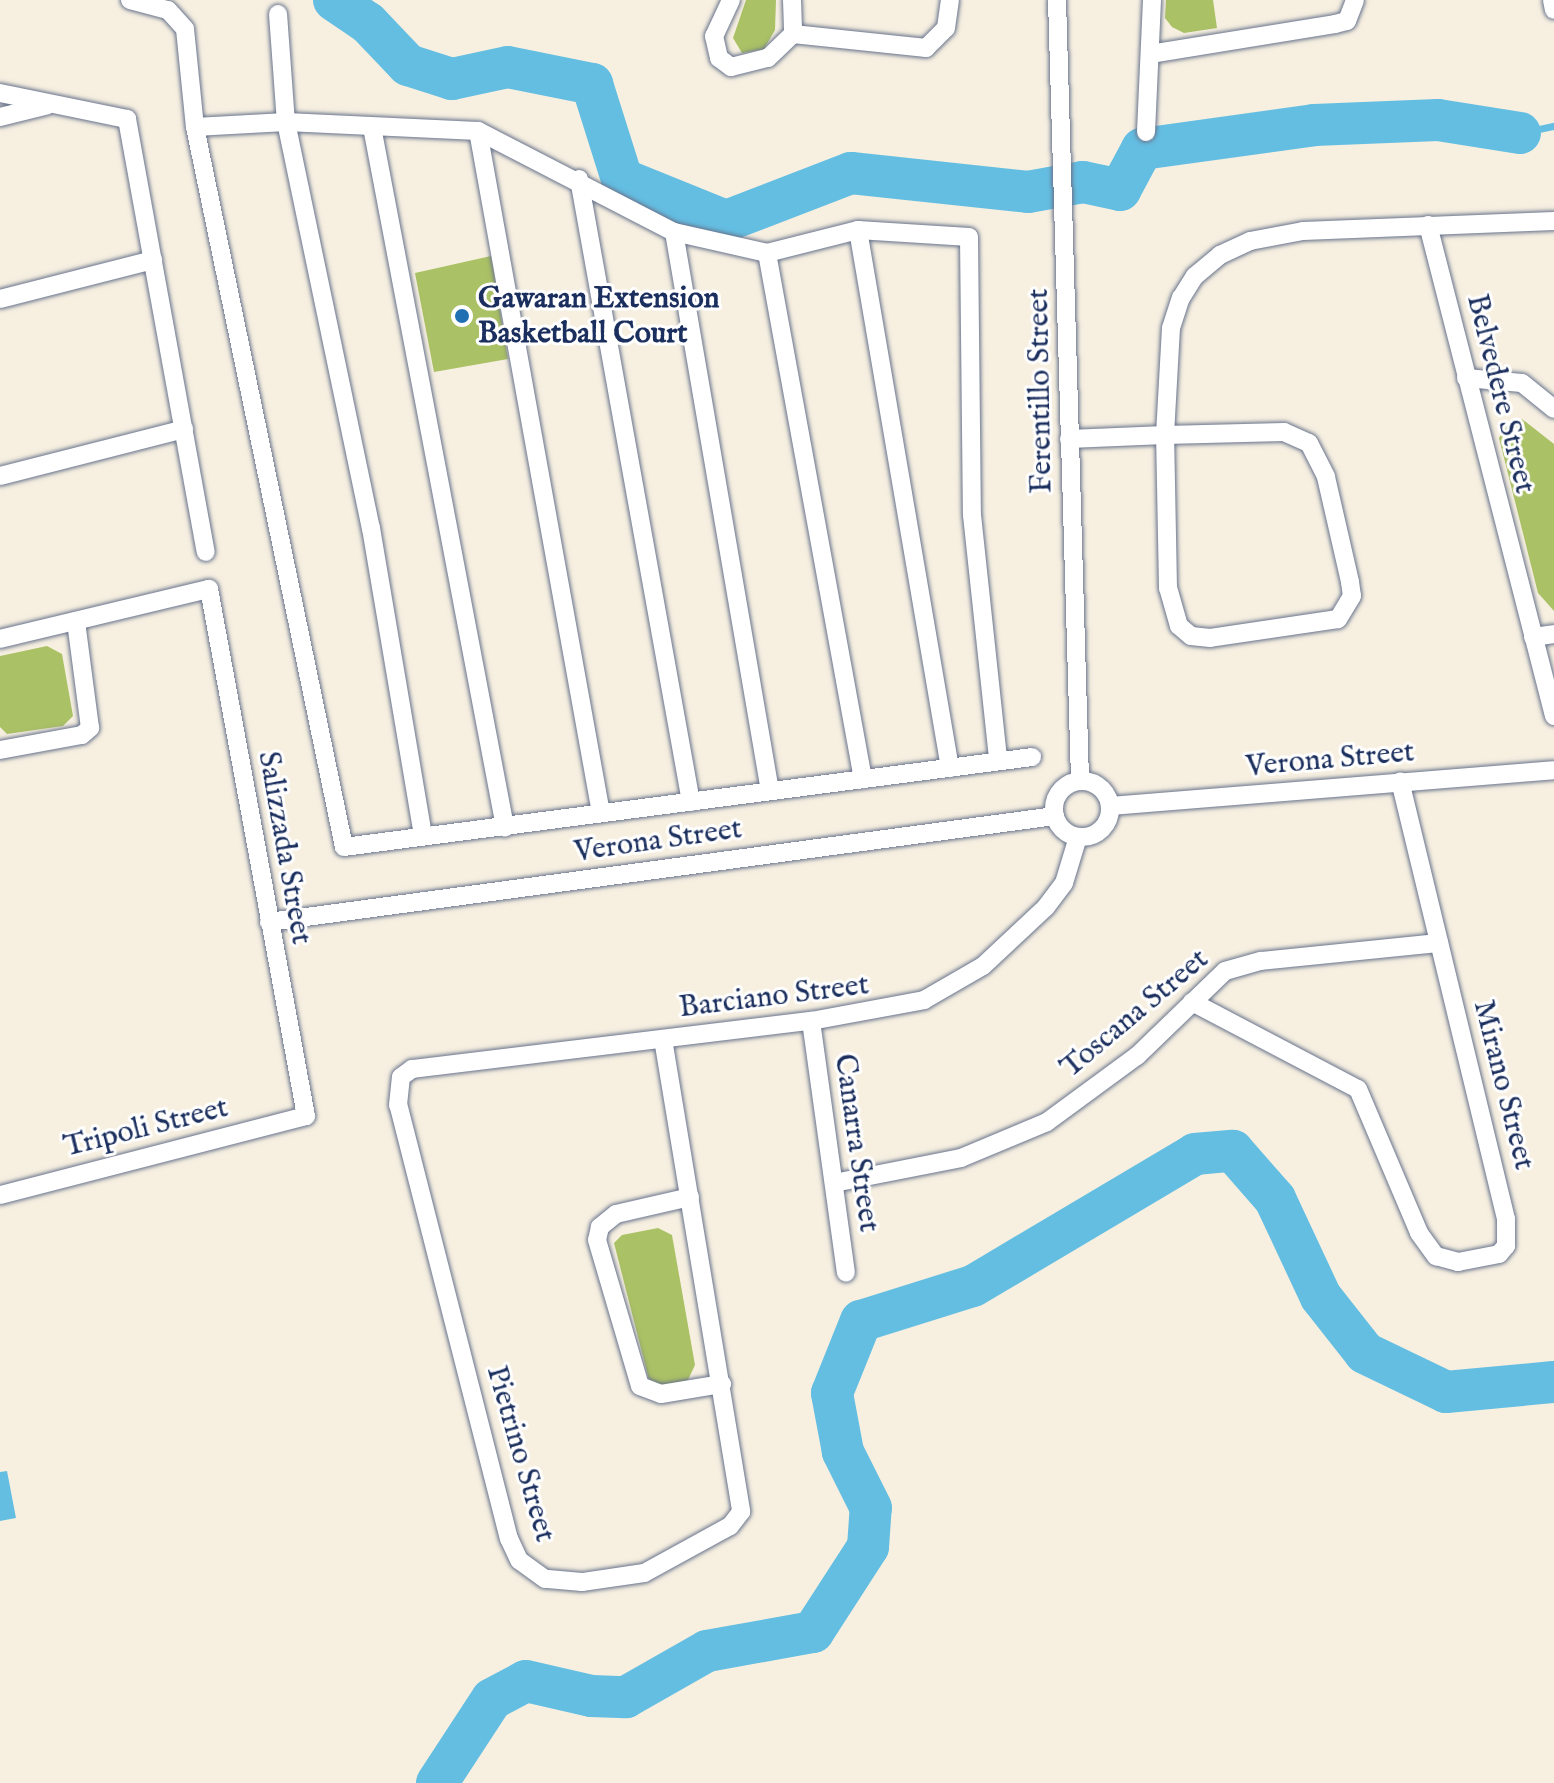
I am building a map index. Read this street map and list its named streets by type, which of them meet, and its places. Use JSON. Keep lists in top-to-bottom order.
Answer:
{
  "streets": {
    "street": [
      "Ferentillo Street",
      "Belvedere Street",
      "Verona Street",
      "Salizzada Street",
      "Barciano Street",
      "Toscana Street",
      "Mirano Street",
      "Tripoli Street",
      "Canarra Street",
      "Pietrino Street"
    ]
  },
  "crossings": [
    ["Ferentillo Street", "Verona Street"],
    ["Ferentillo Street", "Barciano Street"],
    ["Verona Street", "Salizzada Street"],
    ["Verona Street", "Barciano Street"],
    ["Verona Street", "Mirano Street"],
    ["Salizzada Street", "Tripoli Street"],
    ["Barciano Street", "Canarra Street"],
    ["Barciano Street", "Pietrino Street"],
    ["Toscana Street", "Mirano Street"],
    ["Toscana Street", "Canarra Street"]
  ],
  "places": ["Gawaran Extension Basketball Court"]
}
